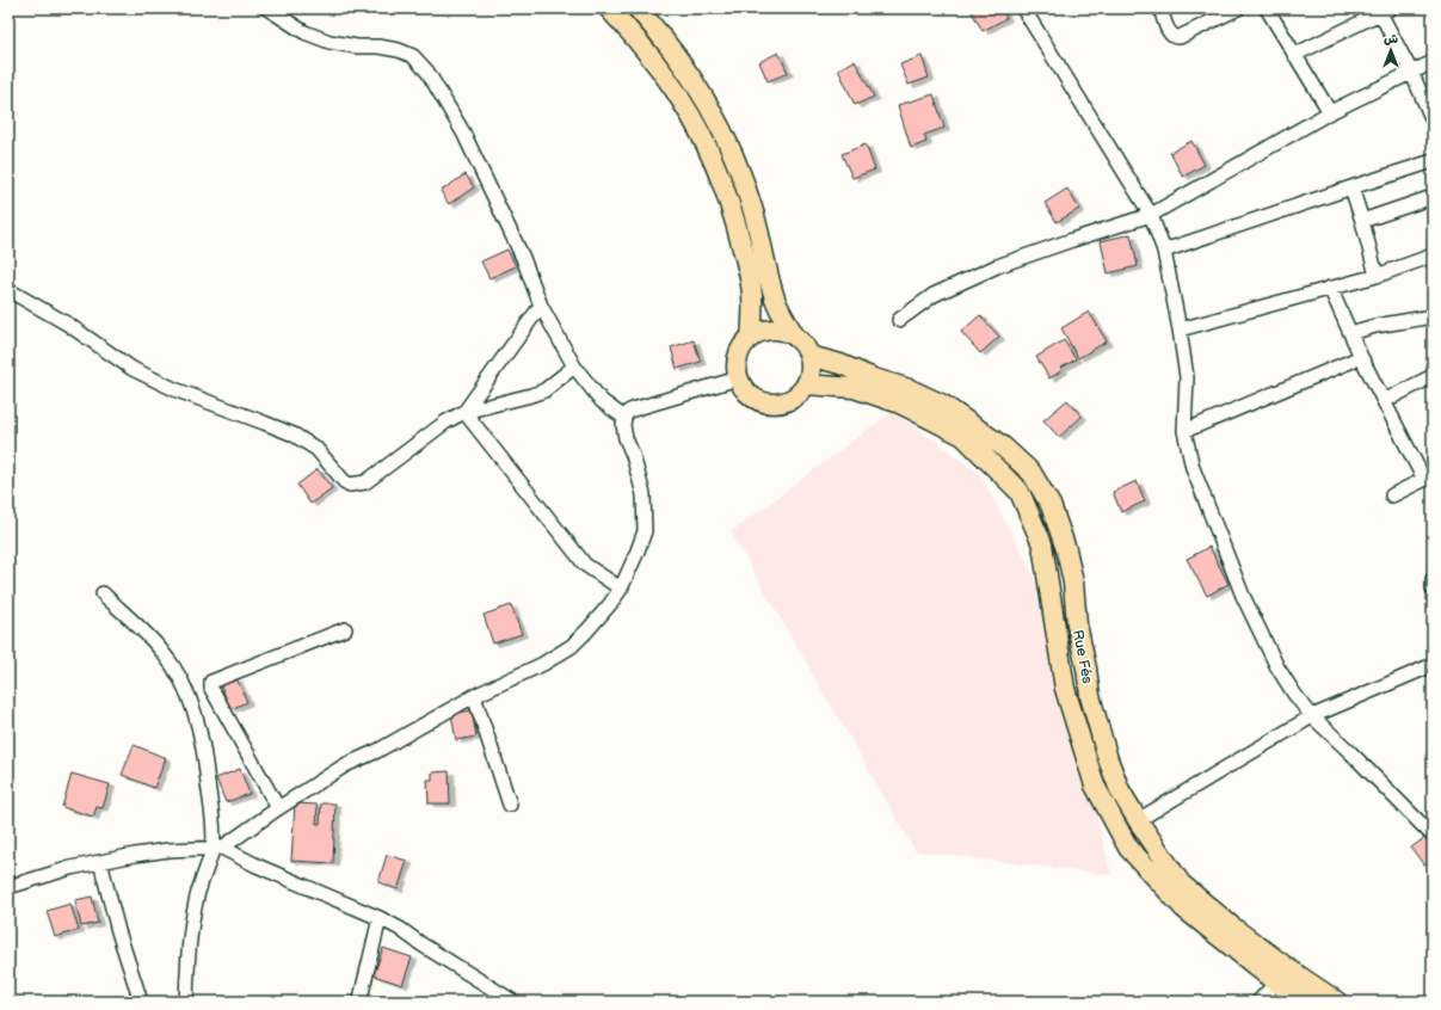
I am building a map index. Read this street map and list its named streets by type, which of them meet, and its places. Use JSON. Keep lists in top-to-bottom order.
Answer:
{
  "streets": {
    "highway": ["Rue Fés"]
  },
  "north": "top"
}
